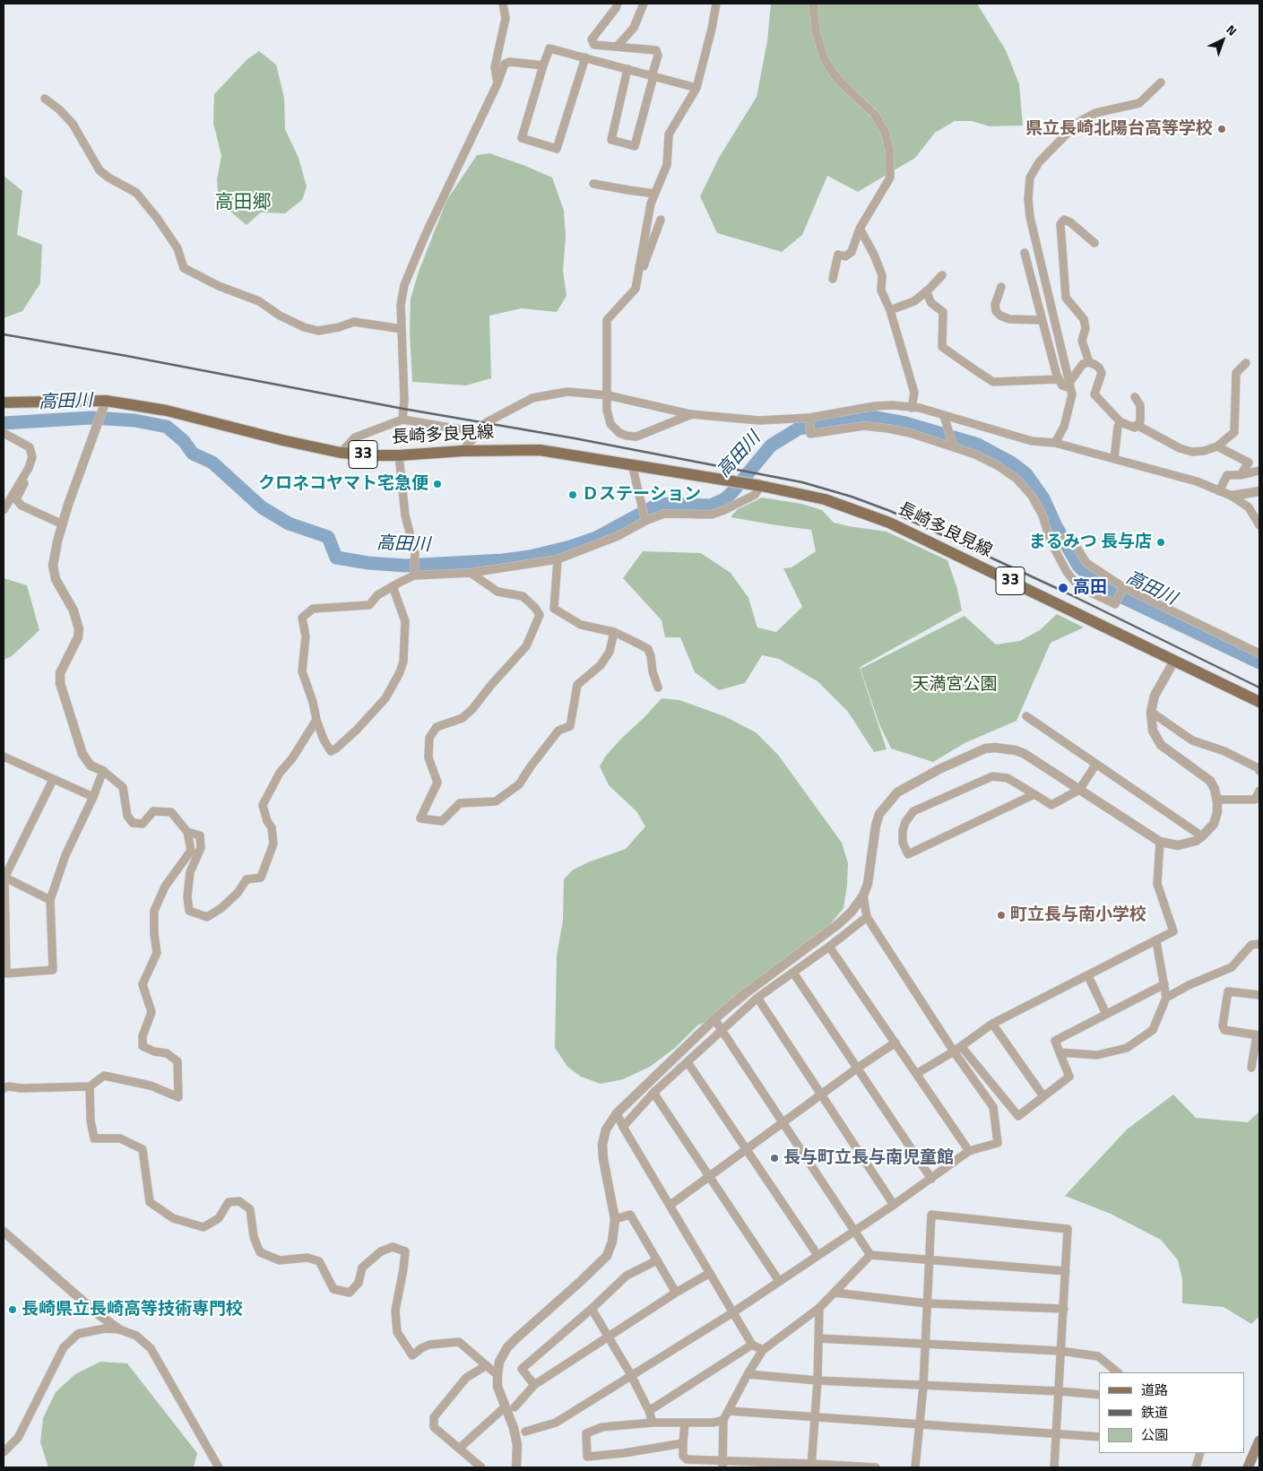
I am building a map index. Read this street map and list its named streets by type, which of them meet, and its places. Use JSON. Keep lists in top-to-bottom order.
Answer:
{
  "streets": {
    "main road": ["長崎多良見線", "33"]
  },
  "districts": ["高田郷"],
  "water": ["高田川"],
  "parks": ["天満宮公園"],
  "places": [
    "県立長崎北陽台高等学校",
    "クロネコヤマト宅急便",
    "Ｄステーション",
    "まるみつ 長与店",
    "高田",
    "町立長与南小学校",
    "長与町立長与南児童館",
    "長崎県立長崎高等技術専門校"
  ],
  "legend": ["道路", "鉄道", "公園"],
  "north": "top right"
}
